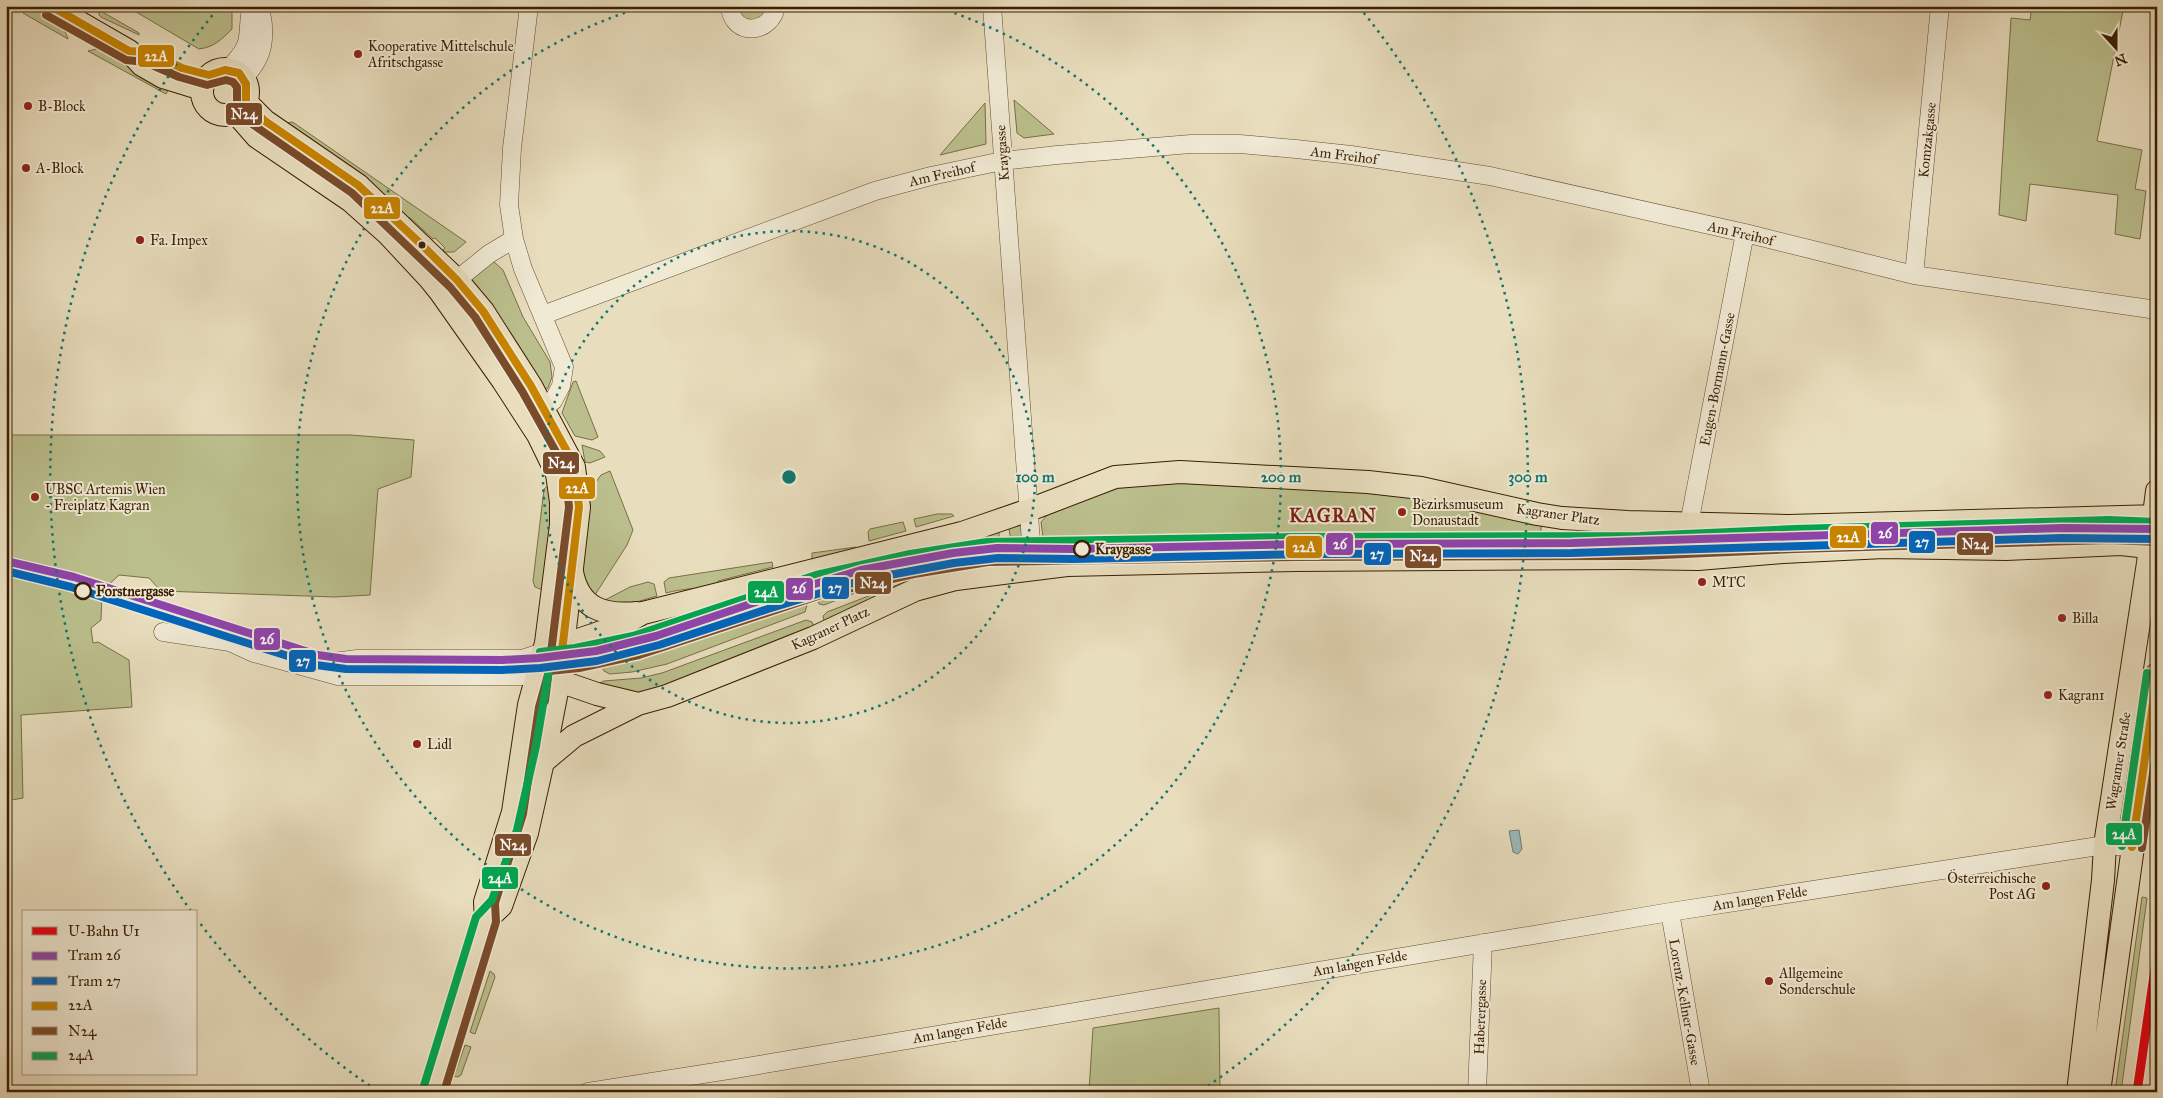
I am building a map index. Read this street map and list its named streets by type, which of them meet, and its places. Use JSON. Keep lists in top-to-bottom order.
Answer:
{
  "streets": {
    "main road": ["Kagraner Platz", "Wagramer Straße"],
    "street": [
      "Komzakgasse",
      "Kraygasse",
      "Am Freihof",
      "Eugen-Bormann-Gasse",
      "Am langen Felde",
      "Lorenz-Kellner-Gasse",
      "Haberergasse"
    ]
  },
  "crossings": [
    ["Komzakgasse", "Am Freihof"],
    ["Kraygasse", "Am Freihof"],
    ["Kraygasse", "Kagraner Platz"],
    ["Am Freihof", "Eugen-Bormann-Gasse"],
    ["Eugen-Bormann-Gasse", "Kagraner Platz"],
    ["Kagraner Platz", "Wagramer Straße"],
    ["Wagramer Straße", "Am langen Felde"],
    ["Am langen Felde", "Lorenz-Kellner-Gasse"],
    ["Am langen Felde", "Haberergasse"]
  ],
  "districts": ["KAGRAN"],
  "places": [
    "Kooperative Mittelschule Afritschgasse",
    "B-Block",
    "A-Block",
    "Fa. Impex",
    "UBSC Artemis Wien - Freiplatz Kagran",
    "Bezirksmuseum Donaustadt",
    "Kraygasse",
    "MTC",
    "Forstnergasse",
    "Billa",
    "Kagran1",
    "Lidl",
    "Österreichische Post AG",
    "Allgemeine Sonderschule"
  ],
  "lines": [
    "transit line 22A",
    "transit line N24",
    "transit line 24A",
    "tram line 26",
    "tram line 27",
    "metro line U1"
  ],
  "legend": [
    "U-Bahn U1",
    "Tram 26",
    "Tram 27",
    "22A",
    "N24",
    "24A"
  ],
  "north": "bottom",
  "rings": ["100 m", "200 m", "300 m"]
}
